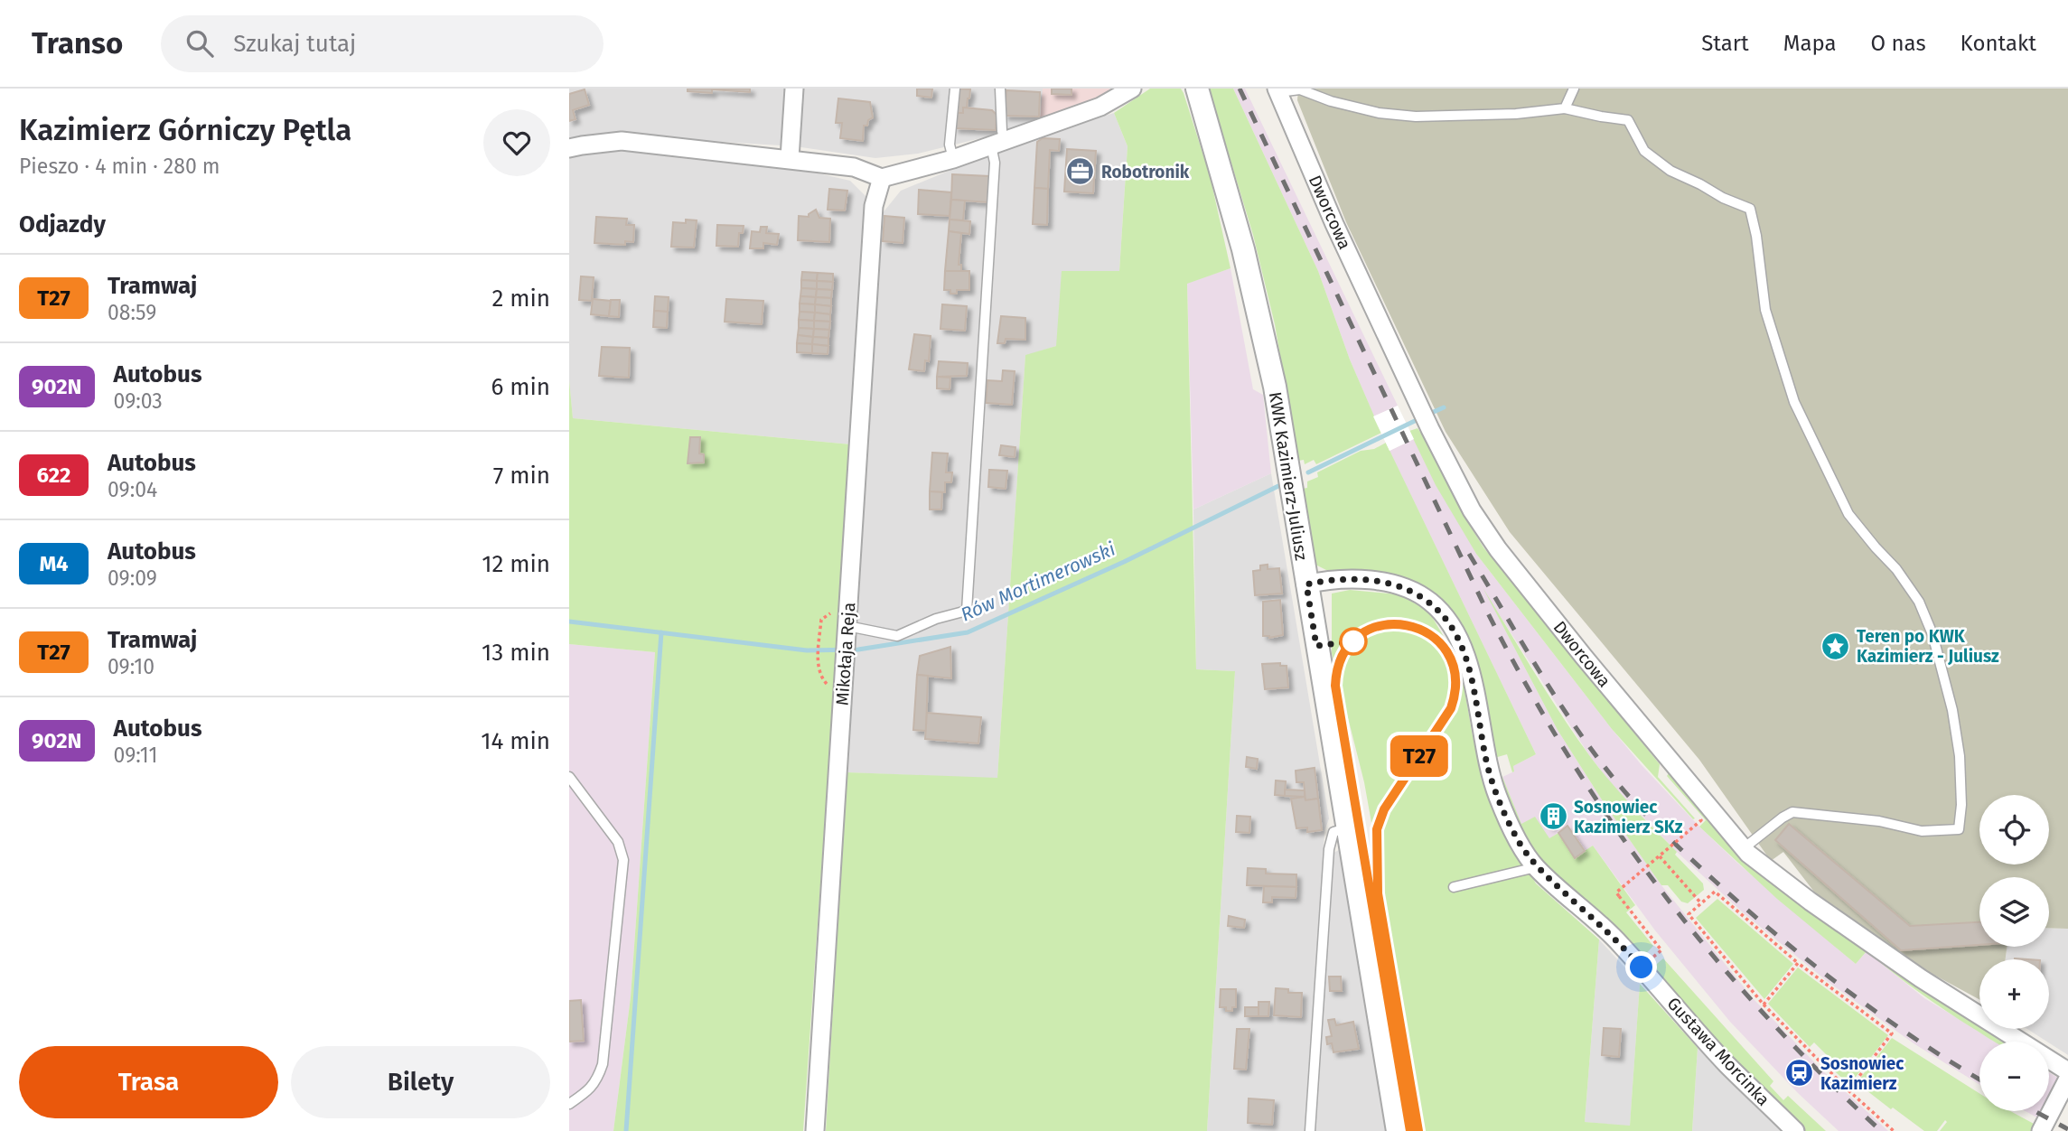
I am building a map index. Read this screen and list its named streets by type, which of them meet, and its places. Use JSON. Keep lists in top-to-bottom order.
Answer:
{
  "streets": {
    "street": [
      "Dworcowa",
      "KWK Kazimierz-Juliusz",
      "Mikołaja Reja",
      "Gustawa Morcinka"
    ]
  },
  "crossings": [
    ["KWK Kazimierz-Juliusz", "Gustawa Morcinka"]
  ],
  "water": ["Rów Mortimerowski"],
  "places": {
    "office": ["Robotronik"],
    "place": ["Teren po KWK Kazimierz - Juliusz"],
    "building": ["Sosnowiec Kazimierz SKz"],
    "station": ["Sosnowiec Kazimierz"]
  },
  "lines": ["tram line T27"],
  "page": {
    "header": "Transo",
    "search": "Szukaj tutaj",
    "nav": [
      "Start",
      "Mapa",
      "O nas",
      "Kontakt"
    ],
    "heading": [
      ["Kazimierz Górniczy Pętla", "Pieszo · 4 min · 280 m"],
      "Odjazdy"
    ],
    "on_map": "T27",
    "list": [
      {
        "mark": "T27",
        "name": "Tramwaj",
        "note": "08:59",
        "value": "2 min"
      },
      {
        "mark": "902N",
        "name": "Autobus",
        "note": "09:03",
        "value": "6 min"
      },
      {
        "mark": "622",
        "name": "Autobus",
        "note": "09:04",
        "value": "7 min"
      },
      {
        "mark": "M4",
        "name": "Autobus",
        "note": "09:09",
        "value": "12 min"
      },
      {
        "mark": "T27",
        "name": "Tramwaj",
        "note": "09:10",
        "value": "13 min"
      },
      {
        "mark": "902N",
        "name": "Autobus",
        "note": "09:11",
        "value": "14 min"
      }
    ],
    "map_buttons": ["+", "−"],
    "buttons": ["Trasa", "Bilety"]
  }
}
